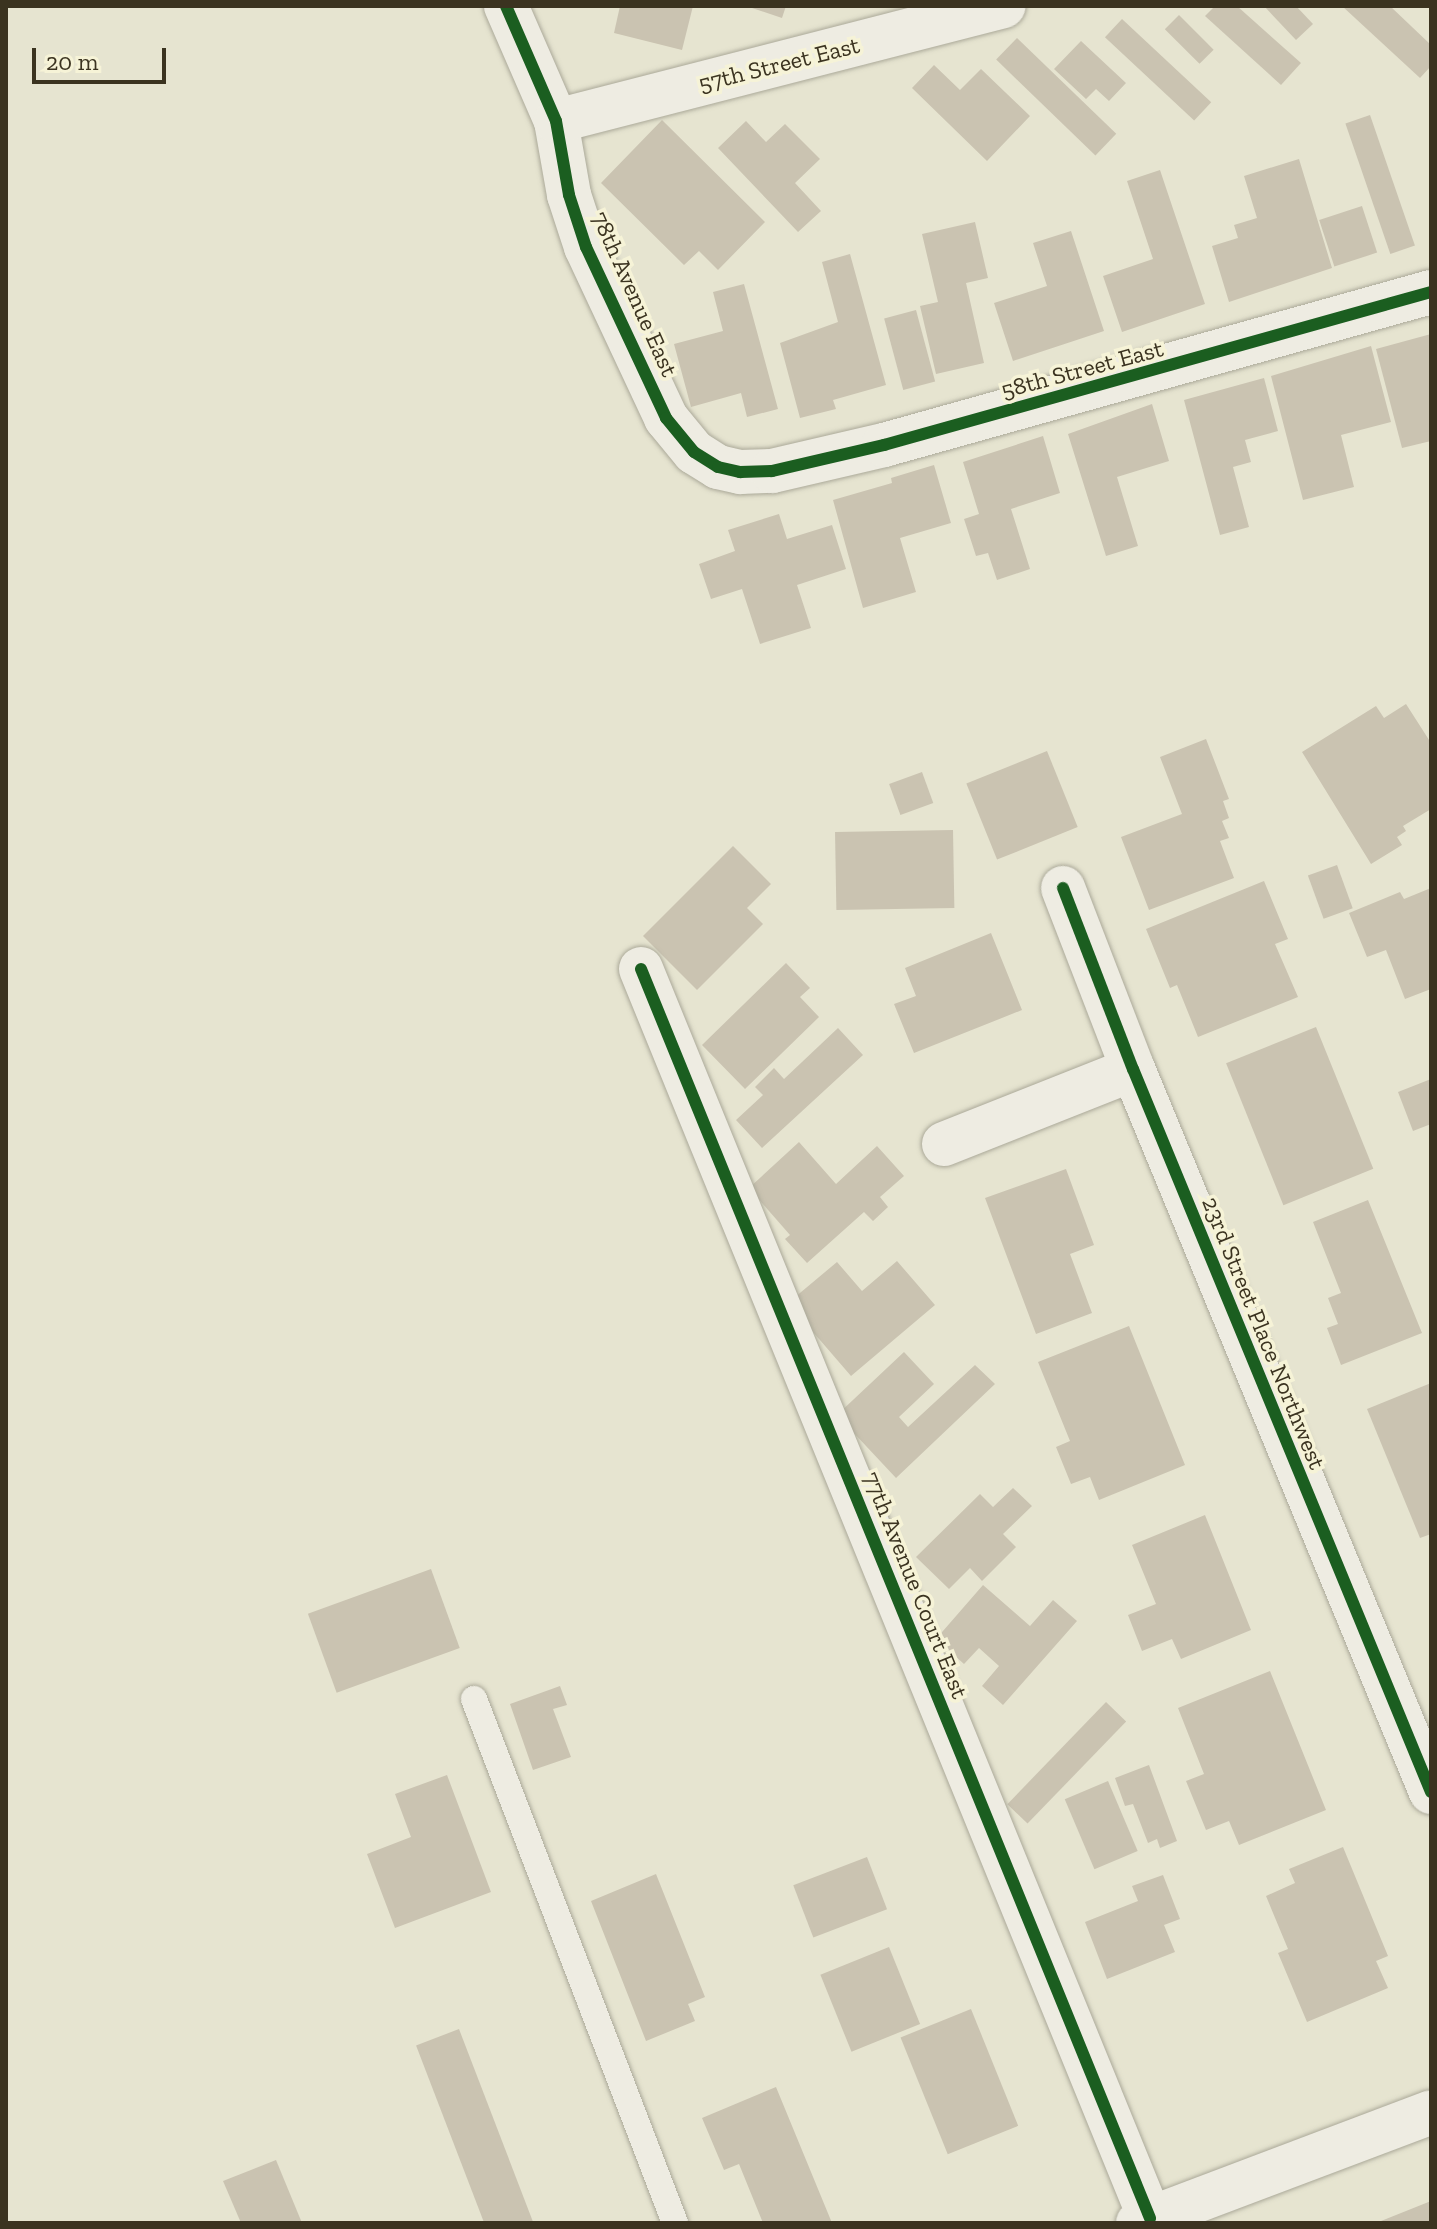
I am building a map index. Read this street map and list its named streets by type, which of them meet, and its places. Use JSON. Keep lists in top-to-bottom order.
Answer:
{
  "streets": {
    "street": [
      "57th Street East",
      "78th Avenue East",
      "58th Street East",
      "23rd Street Place Northwest",
      "77th Avenue Court East"
    ]
  },
  "crossings": [
    ["57th Street East", "78th Avenue East"],
    ["78th Avenue East", "58th Street East"]
  ],
  "scale_bar": "20 m"
}
